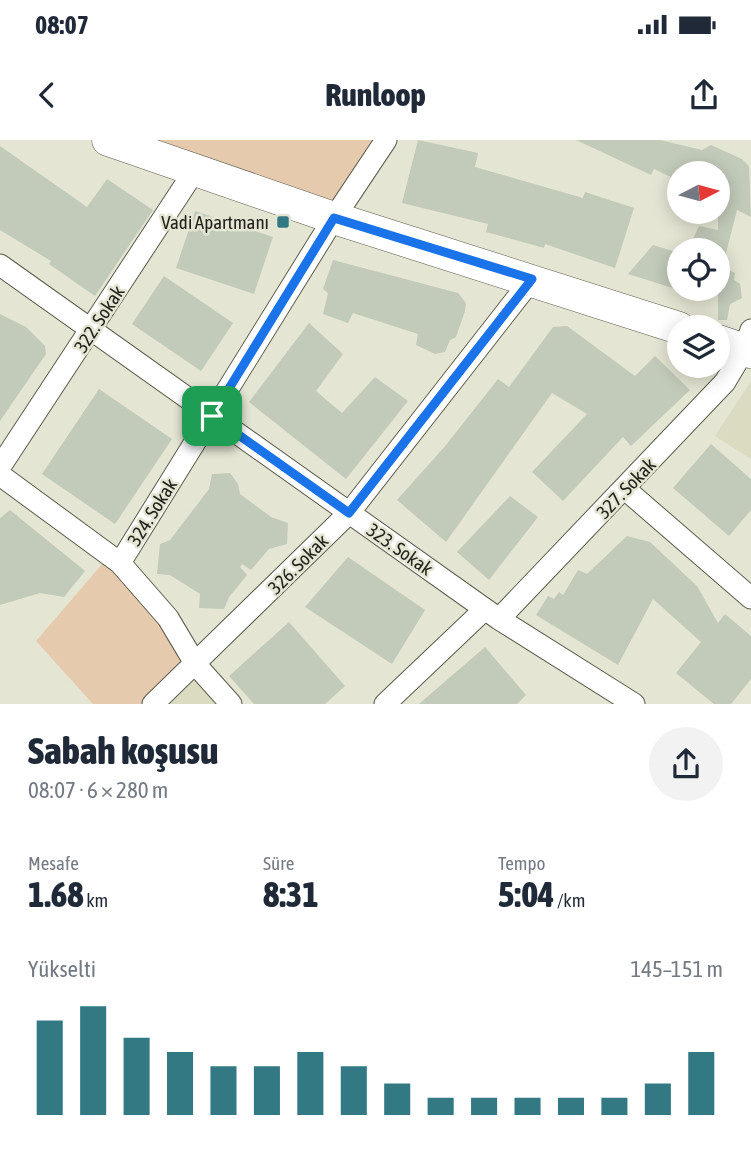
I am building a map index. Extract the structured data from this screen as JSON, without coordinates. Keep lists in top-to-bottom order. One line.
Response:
{"streets":{"street":["322. Sokak","327. Sokak","324. Sokak","323. Sokak","326. Sokak"]},"crossings":[["322. Sokak","323. Sokak"],["327. Sokak","323. Sokak"],["324. Sokak","323. Sokak"],["323. Sokak","326. Sokak"]],"places":{"transit":["Vadi Apartmanı"]},"north":"right","page":{"status":"08:07","header":"Runloop","heading":["Sabah koşusu","08:07 · 6 × 280 m"],"stats":[["Mesafe","1.68 km"],["Süre","8:31"],["Tempo","5:04 /km"]],"chart":["Yükselti","145–151 m"]}}
